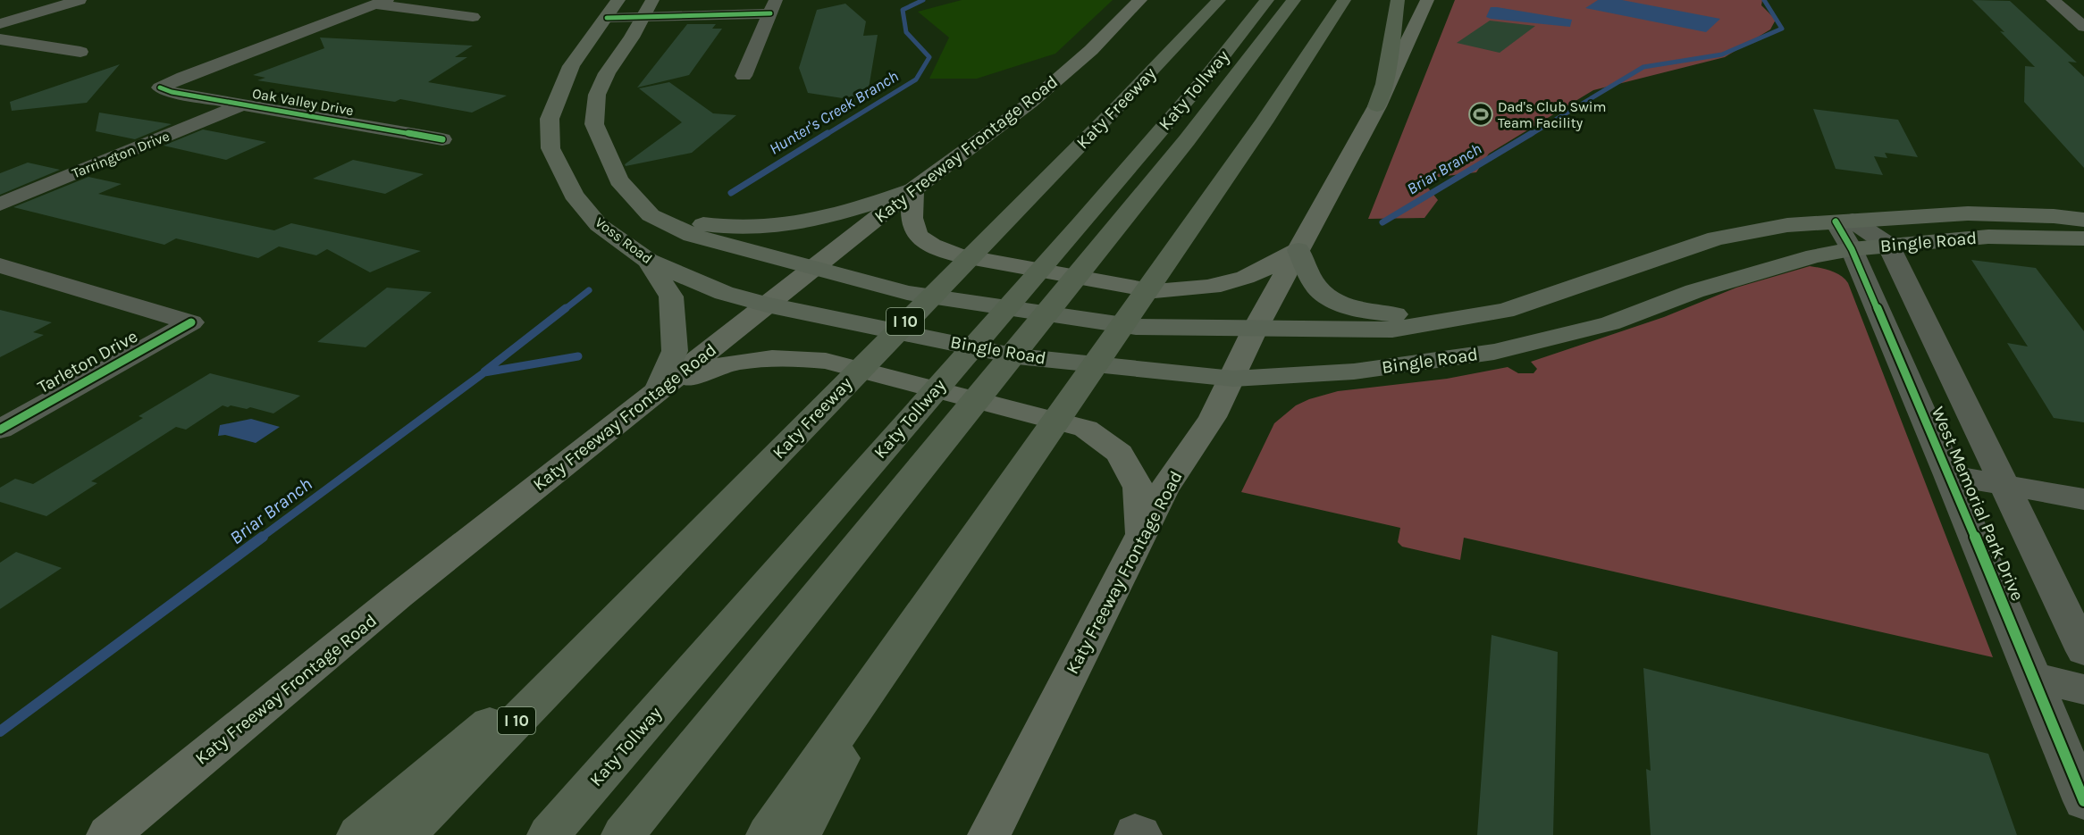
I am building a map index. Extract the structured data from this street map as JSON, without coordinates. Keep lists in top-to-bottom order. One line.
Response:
{"streets":{"highway":["Katy Tollway","Katy Freeway","I 10"],"main road":["Katy Freeway Frontage Road","Voss Road","Bingle Road"],"street":["Oak Valley Drive","Tarrington Drive","Tarleton Drive","West Memorial Park Drive"]},"crossings":[["Oak Valley Drive","Tarrington Drive"],["Katy Freeway Frontage Road","Voss Road"],["Katy Freeway Frontage Road","Bingle Road"],["Voss Road","Bingle Road"],["Bingle Road","West Memorial Park Drive"]],"water":["Hunter's Creek Branch","Briar Branch"],"places":{"sports":["Dad's Club Swim Team Facility"]}}
